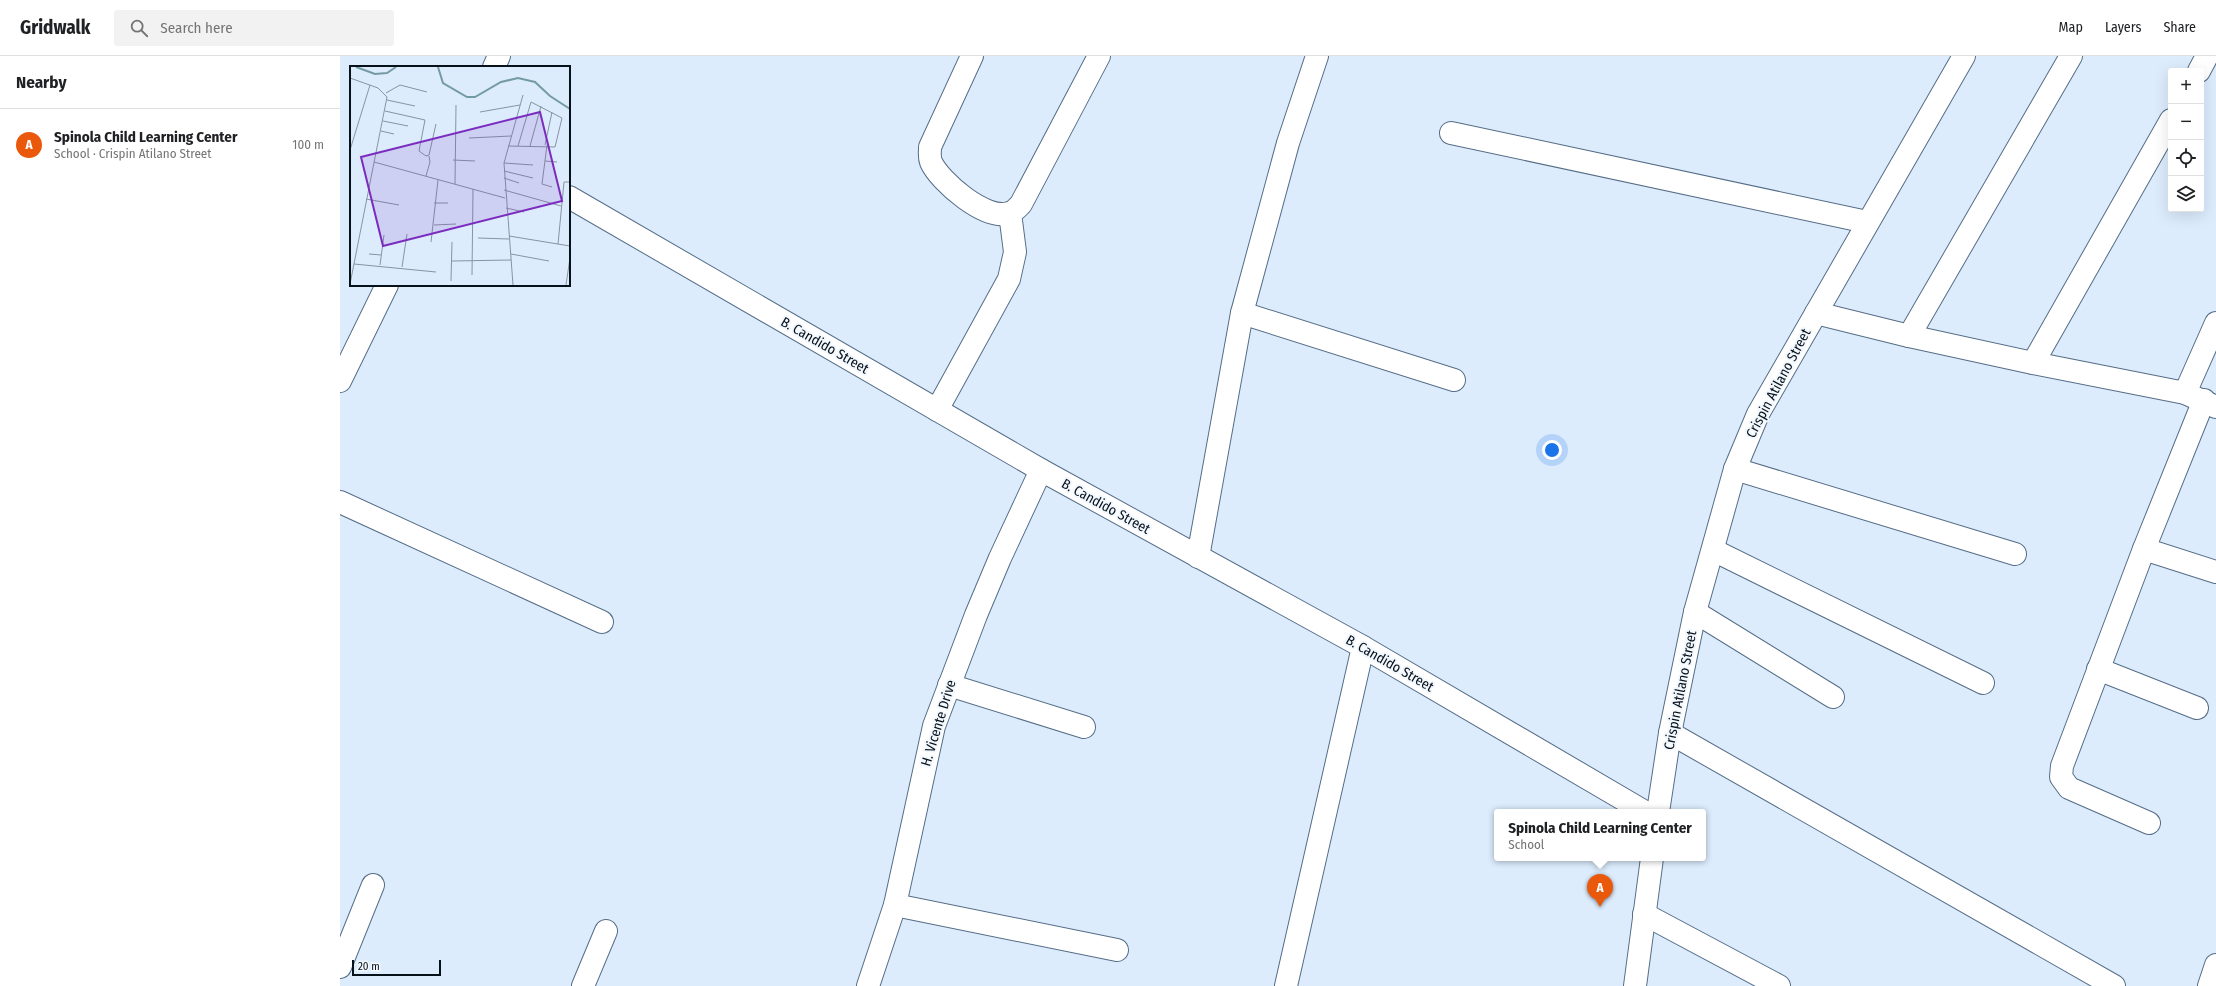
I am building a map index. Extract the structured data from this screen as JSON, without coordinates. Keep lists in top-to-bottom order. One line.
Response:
{"streets":{"street":["B. Candido Street","Crispin Atilano Street","H. Vicente Drive"]},"crossings":[["B. Candido Street","H. Vicente Drive"]],"scale_bar":"20 m","page":{"header":"Gridwalk","search":"Search here","nav":["Map","Layers","Share"],"heading":"Nearby","map_buttons":["+","−"],"list":[{"mark":"A","name":"Spinola Child Learning Center","note":"School · Crispin Atilano Street","value":"100 m"}],"popup":["Spinola Child Learning Center","School"],"pins":"A","scale":"20 m"}}
